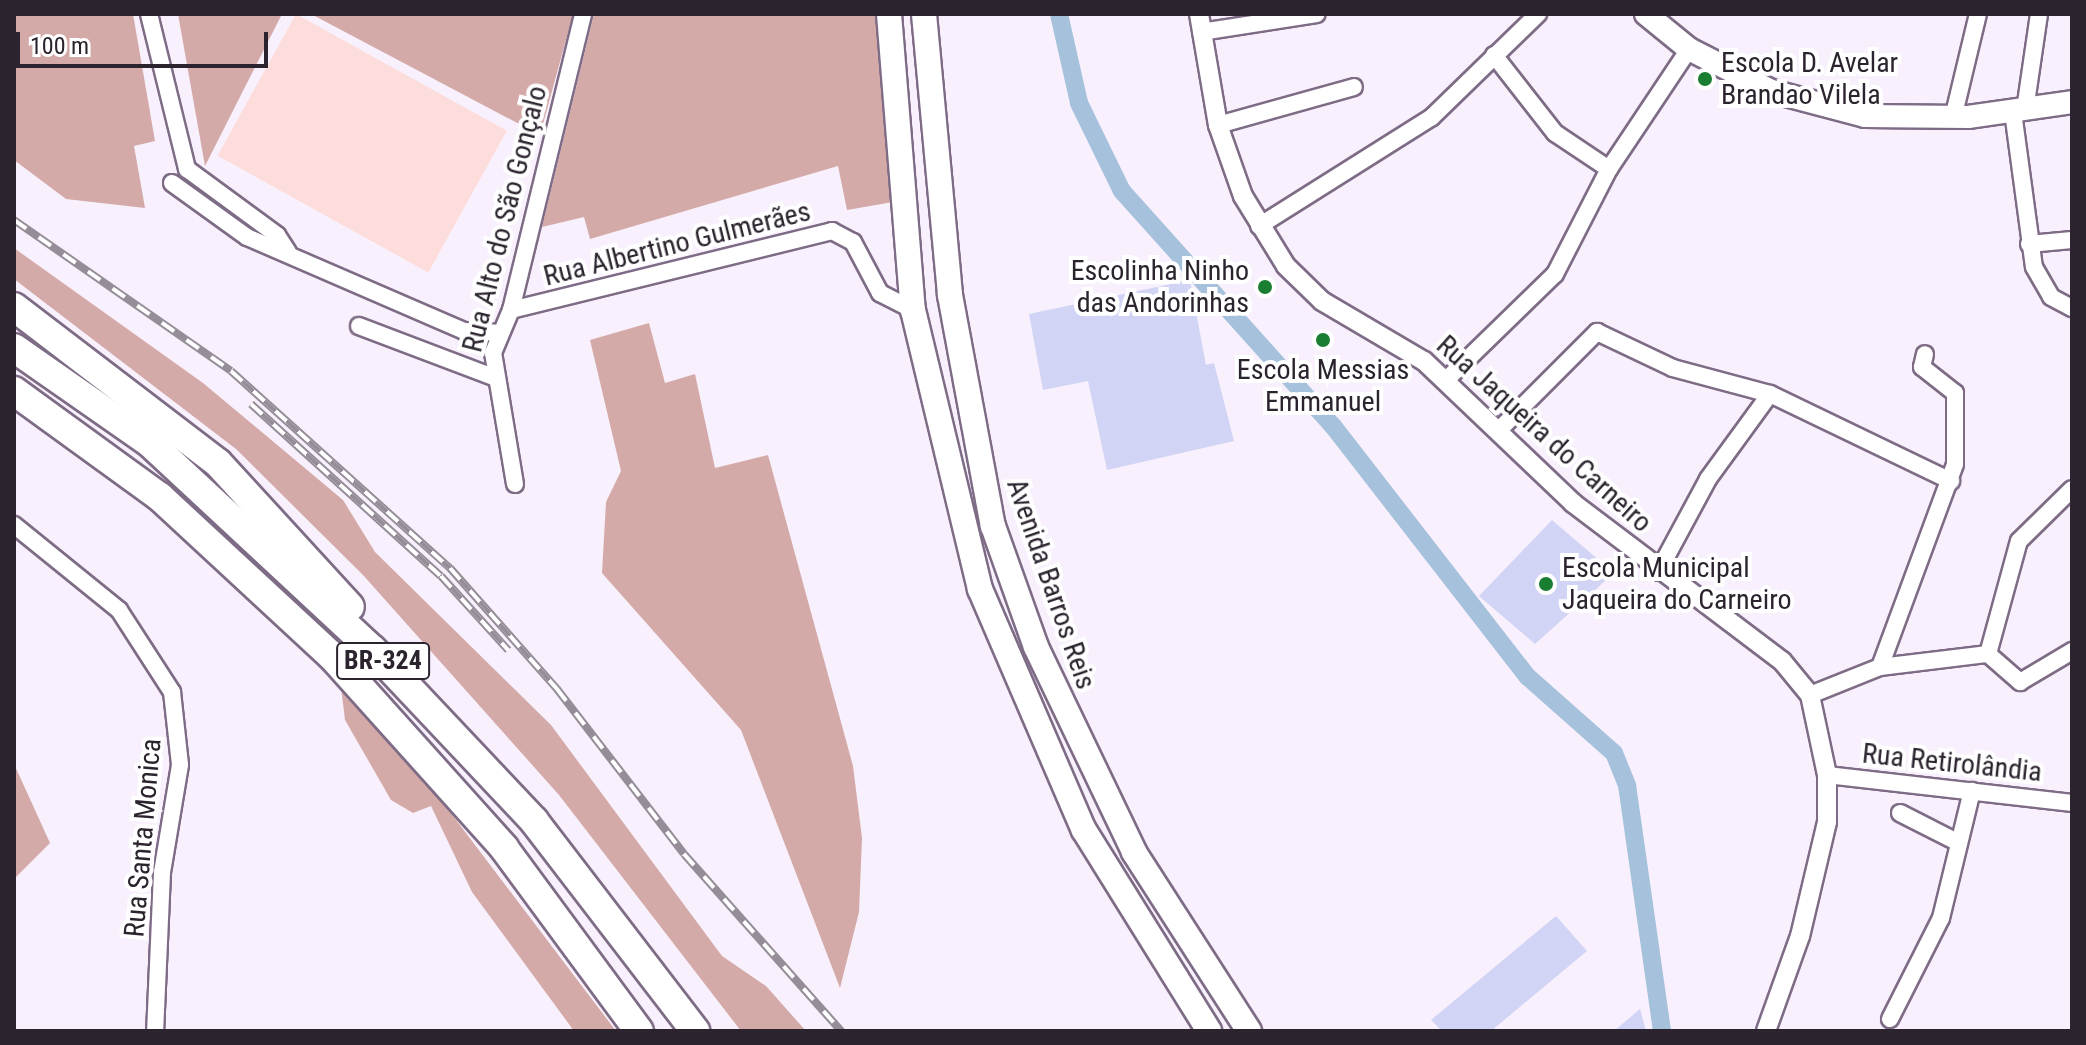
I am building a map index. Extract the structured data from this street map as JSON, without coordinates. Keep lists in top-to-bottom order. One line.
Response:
{"streets":{"highway":["BR-324"],"main road":["Avenida Barros Reis"],"street":["Rua Alto do São Gonçalo","Rua Albertino Gulmerães","Rua Jaqueira do Carneiro","Rua Retirolândia","Rua Santa Monica"]},"crossings":[["Rua Alto do São Gonçalo","Rua Albertino Gulmerães"],["Rua Jaqueira do Carneiro","Rua Retirolândia"]],"places":["Escola D. Avelar Brandao Vilela","Escolinha Ninho das Andorinhas","Escola Messias Emmanuel","Escola Municipal Jaqueira do Carneiro"],"scale_bar":"100 m"}
